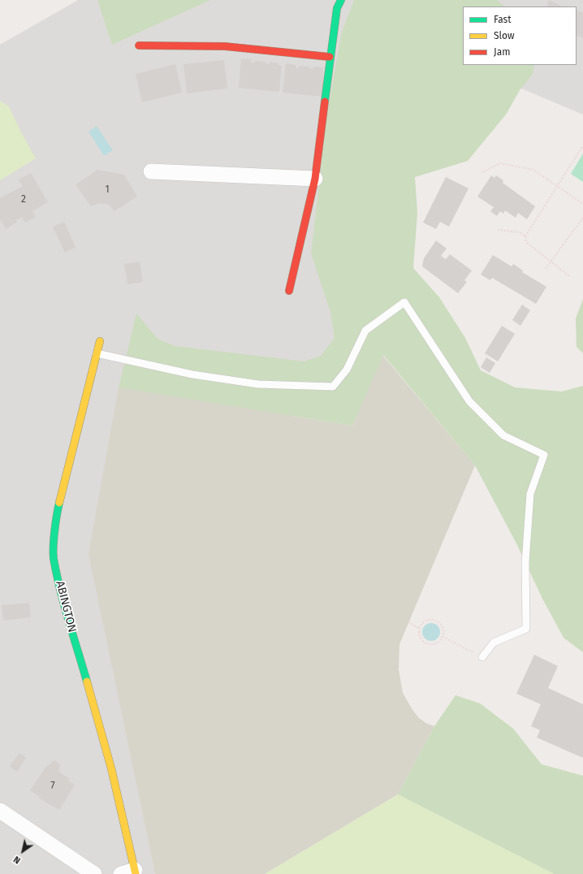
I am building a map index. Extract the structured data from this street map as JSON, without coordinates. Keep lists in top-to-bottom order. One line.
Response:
{"streets":{"street":["ABINGTON"]},"house_numbers":["1","2","7"],"legend":["Fast","Slow","Jam"],"north":"bottom left"}
